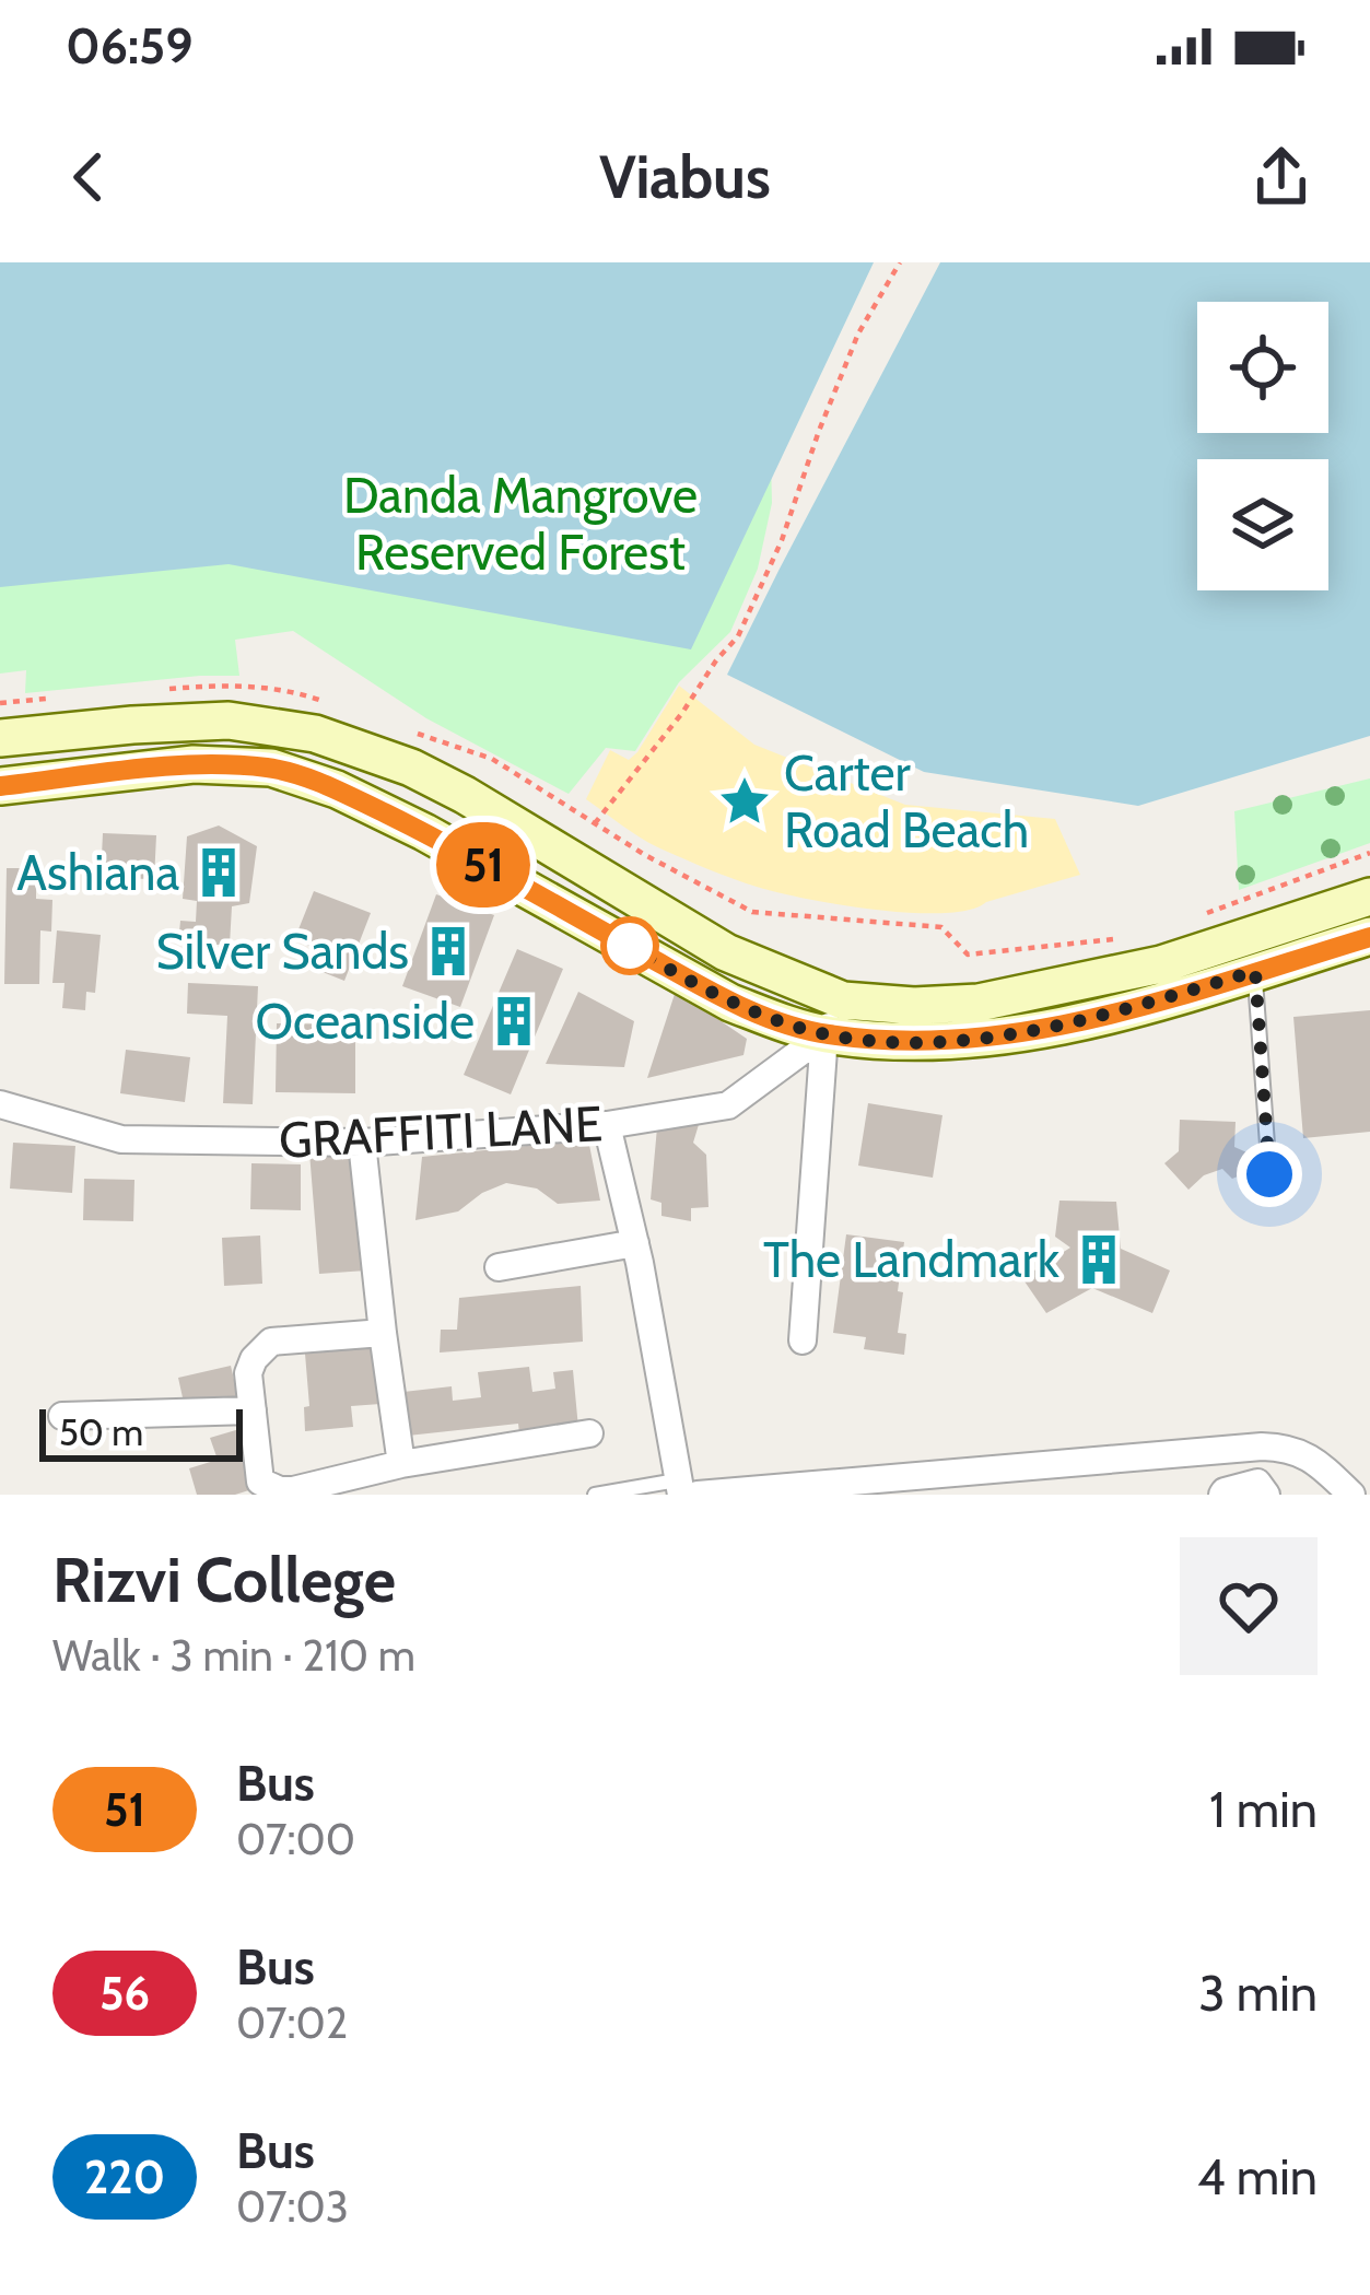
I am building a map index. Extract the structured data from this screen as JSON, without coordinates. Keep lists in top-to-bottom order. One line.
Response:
{"streets":{"street":["GRAFFITI LANE"]},"parks":["Danda Mangrove Reserved Forest"],"places":{"place":["Carter Road Beach"],"building":["Ashiana","Silver Sands","Oceanside","The Landmark"]},"lines":["bus line 51"],"scale_bar":"50 m","page":{"status":"06:59","header":"Viabus","on_map":"51","scale":"50 m","heading":["Rizvi College","Walk · 3 min · 210 m"],"list":[{"mark":"51","name":"Bus","note":"07:00","value":"1 min"},{"mark":"56","name":"Bus","note":"07:02","value":"3 min"},{"mark":"220","name":"Bus","note":"07:03","value":"4 min"}]}}
